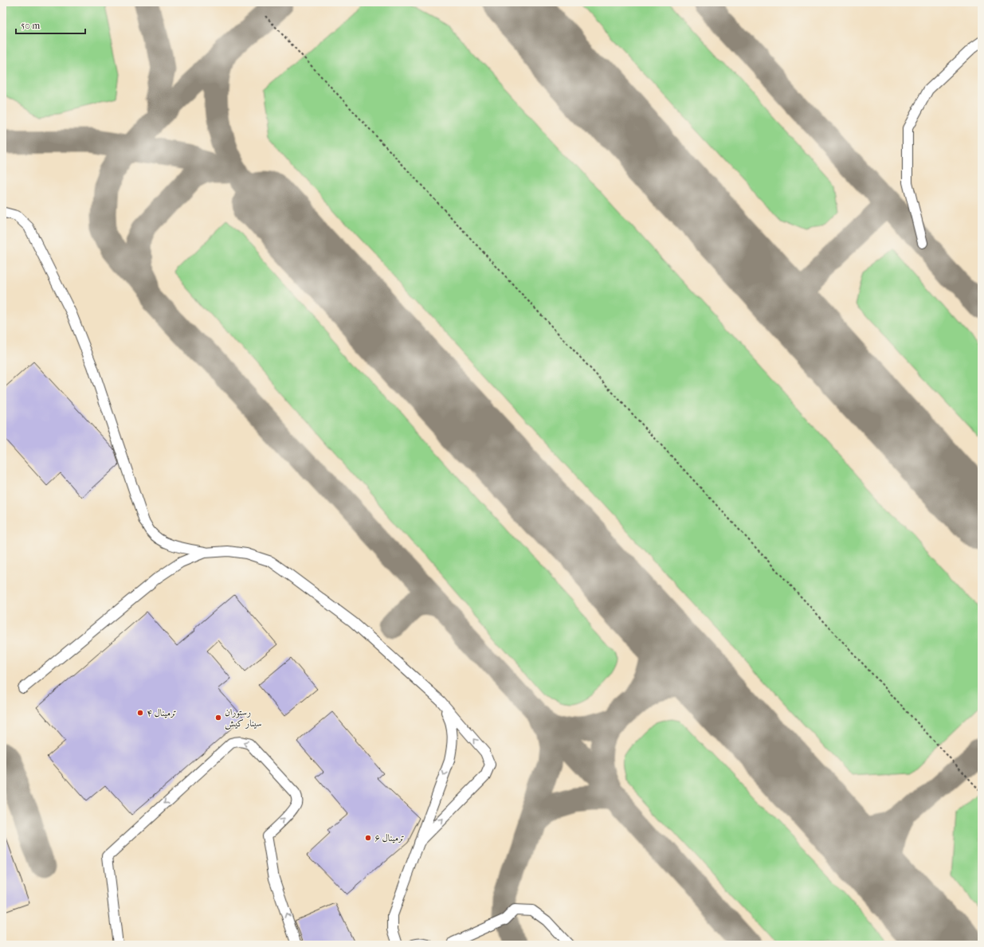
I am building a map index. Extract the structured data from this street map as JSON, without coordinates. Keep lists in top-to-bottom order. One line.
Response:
{"places":["ترمینال ۴","رستوران سینار کیش","ترمینال ۶"],"scale_bar":"50 m"}
